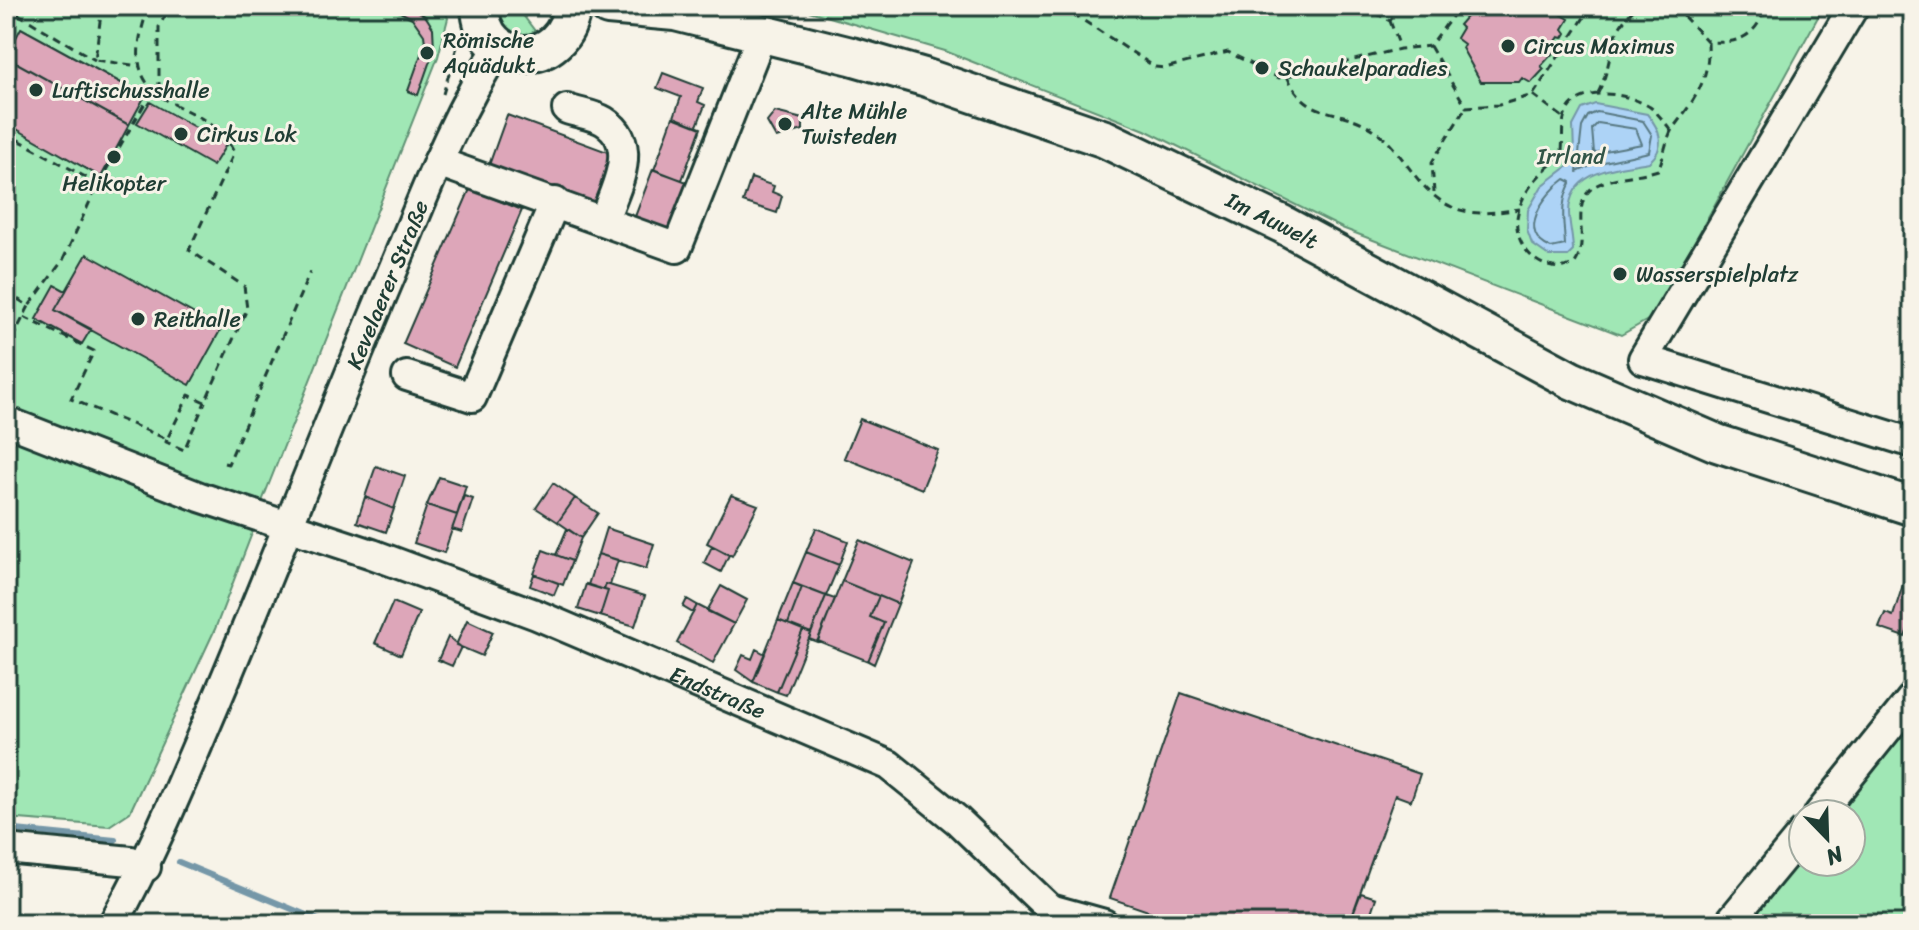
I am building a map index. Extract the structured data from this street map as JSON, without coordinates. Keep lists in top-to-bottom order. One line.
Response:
{"streets":{"main road":["Im Auwelt"],"street":["Kevelaerer Straße","Endstraße"]},"crossings":[["Kevelaerer Straße","Endstraße"]],"parks":["Irrland"],"places":["Circus Maximus","Römische Aquädukt","Schaukelparadies","Luftischusshalle","Alte Mühle Twisteden","Cirkus Lok","Helikopter","Wasserspielplatz","Reithalle"],"north":"bottom right"}
